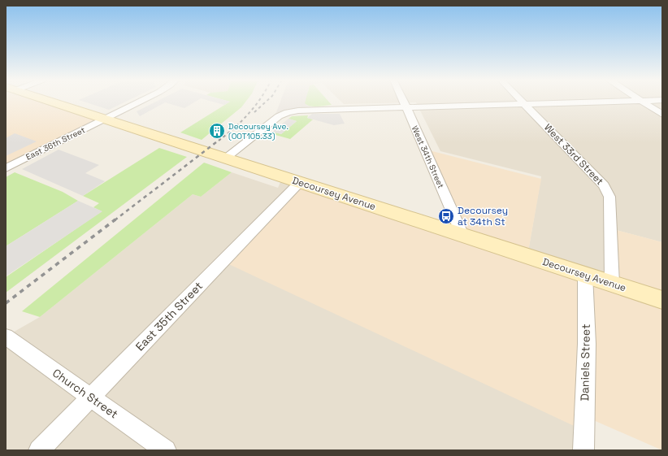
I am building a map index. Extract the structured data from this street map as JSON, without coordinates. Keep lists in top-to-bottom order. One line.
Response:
{"streets":{"main road":["Decoursey Avenue"],"street":["East 36th Street","West 33rd Street","West 34th Street","East 35th Street","Daniels Street","Church Street"]},"crossings":[["East 36th Street","Decoursey Avenue"],["West 33rd Street","Decoursey Avenue"],["West 34th Street","Decoursey Avenue"],["Decoursey Avenue","East 35th Street"],["Decoursey Avenue","Daniels Street"],["East 35th Street","Church Street"]],"places":{"building":["Decoursey Ave. (OOT105.33)"],"bus stop":["Decoursey at 34th St"]}}
